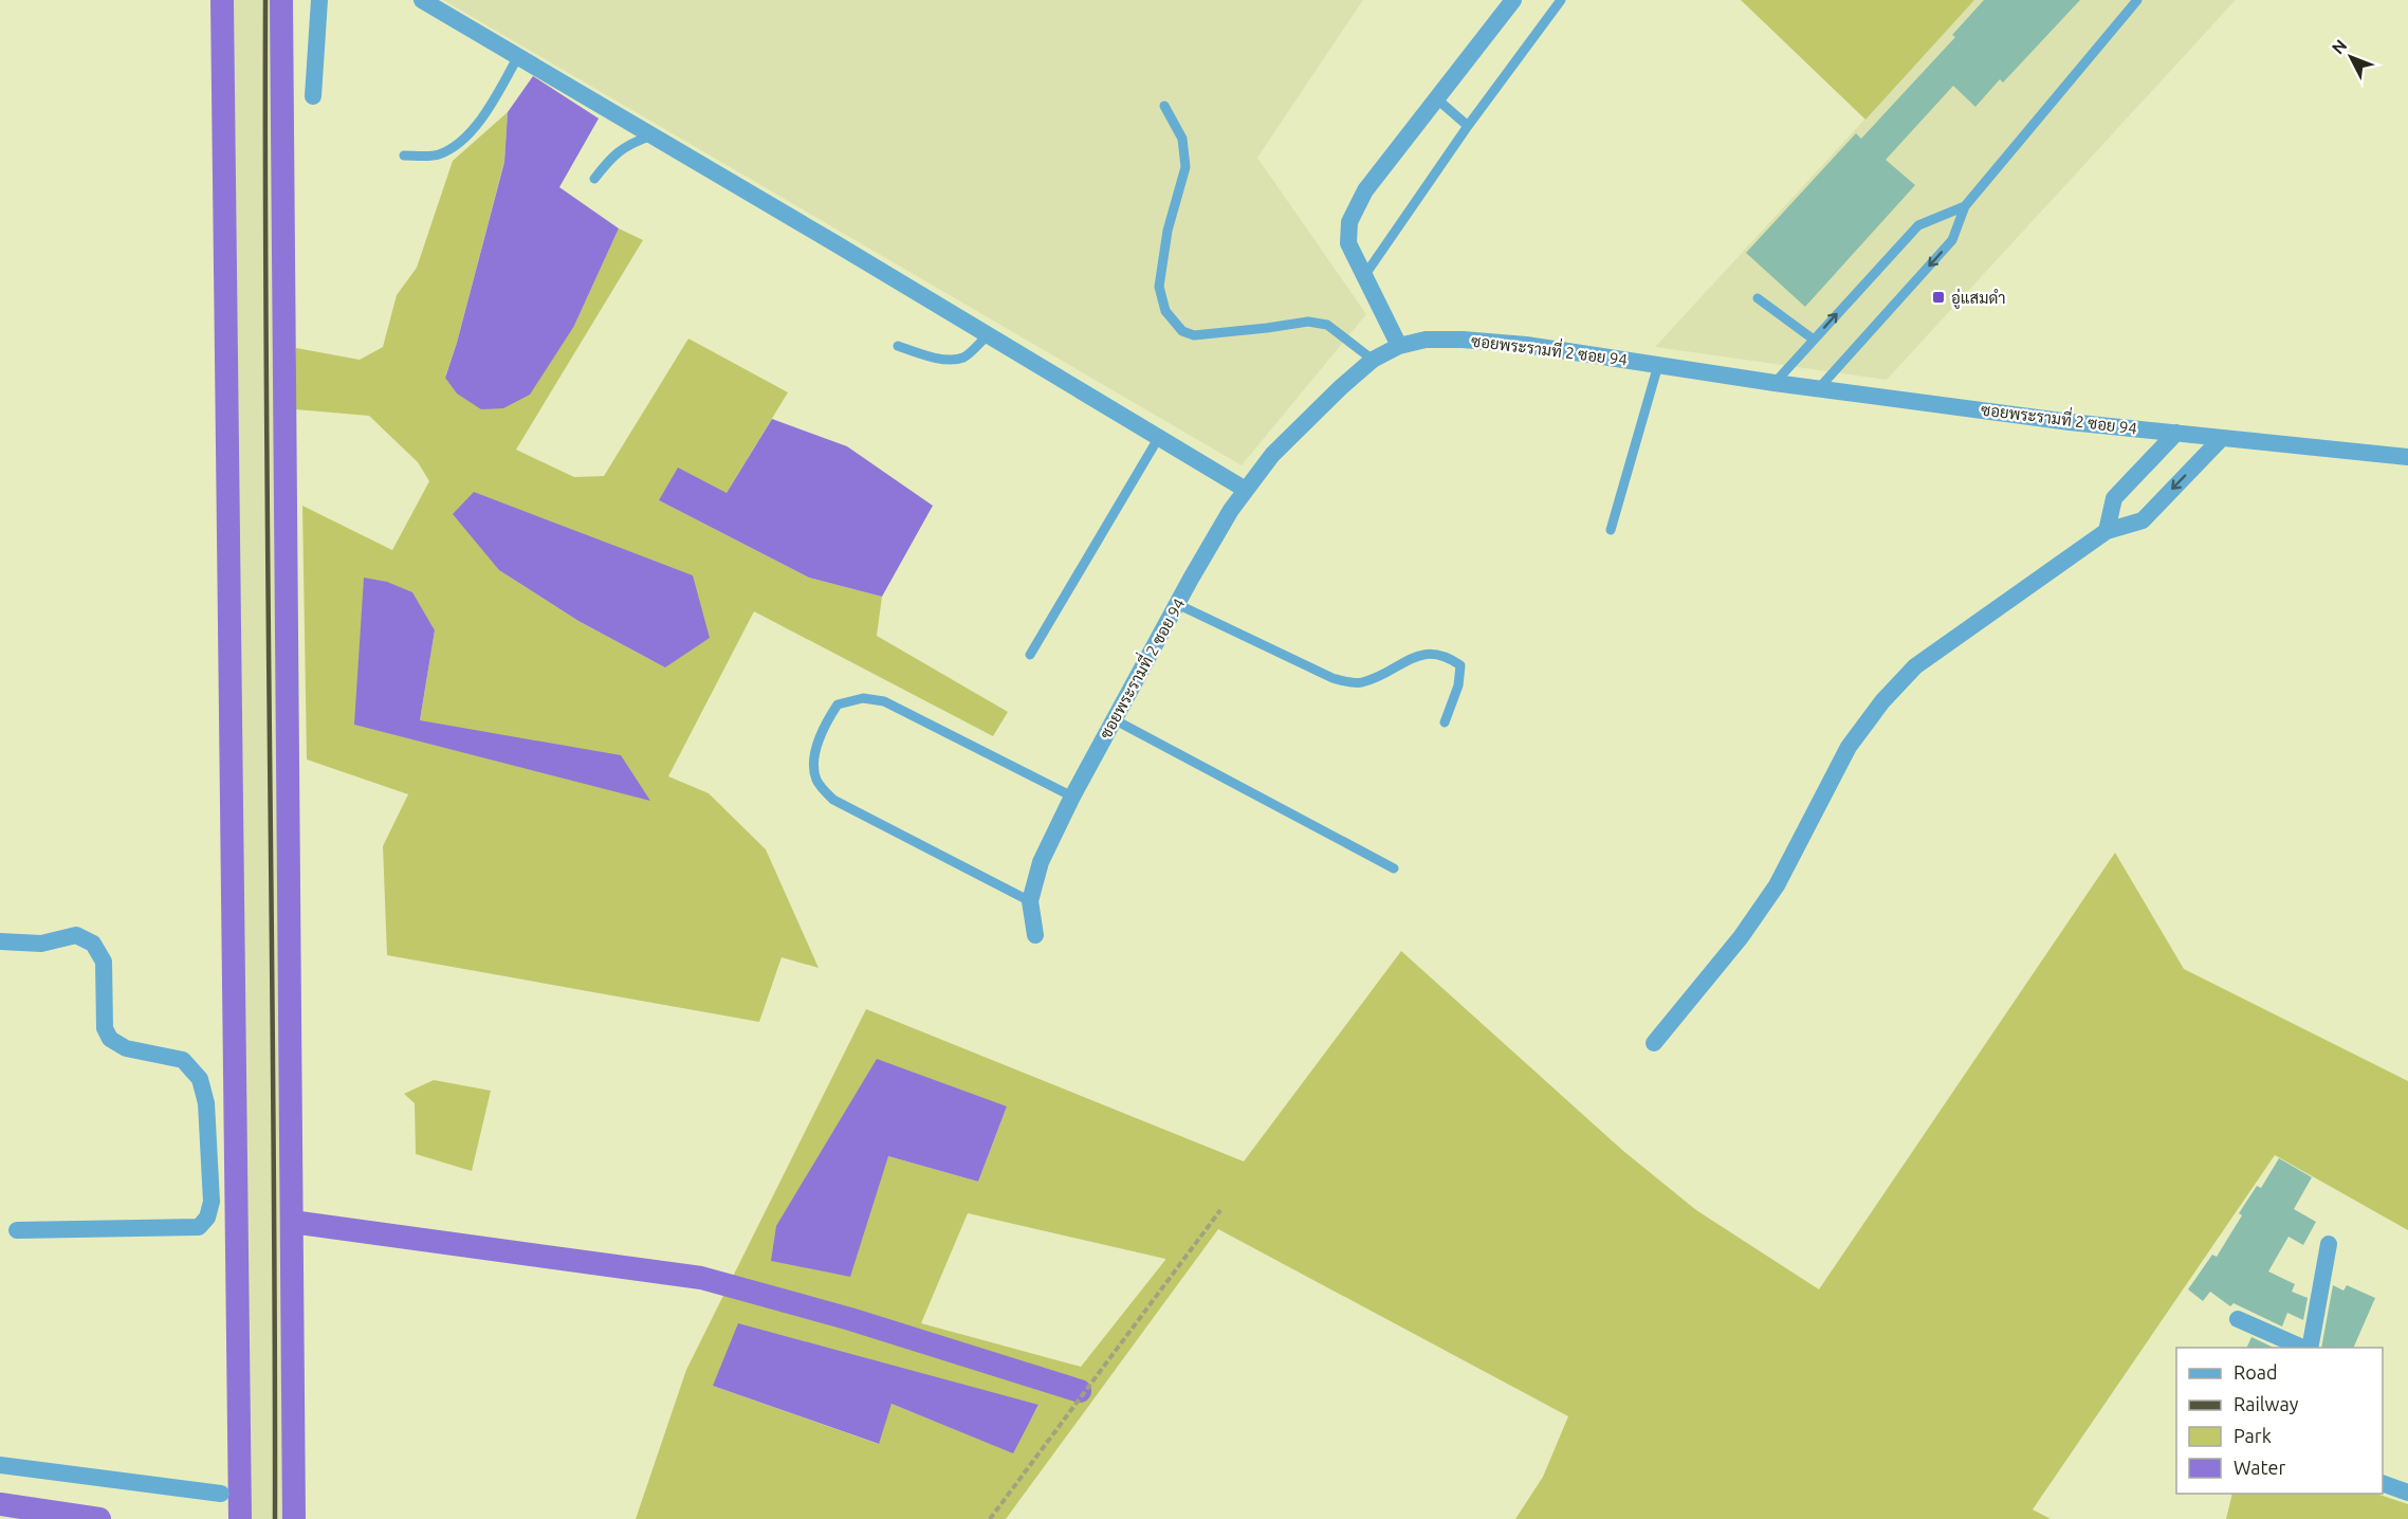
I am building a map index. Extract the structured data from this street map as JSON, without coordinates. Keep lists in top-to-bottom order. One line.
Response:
{"streets":{"street":["ซอยพระรามที่ 2 ซอย 94"]},"places":{"transit":["อู่แสมดำ"]},"legend":["Road","Railway","Park","Water"],"north":"top left"}
